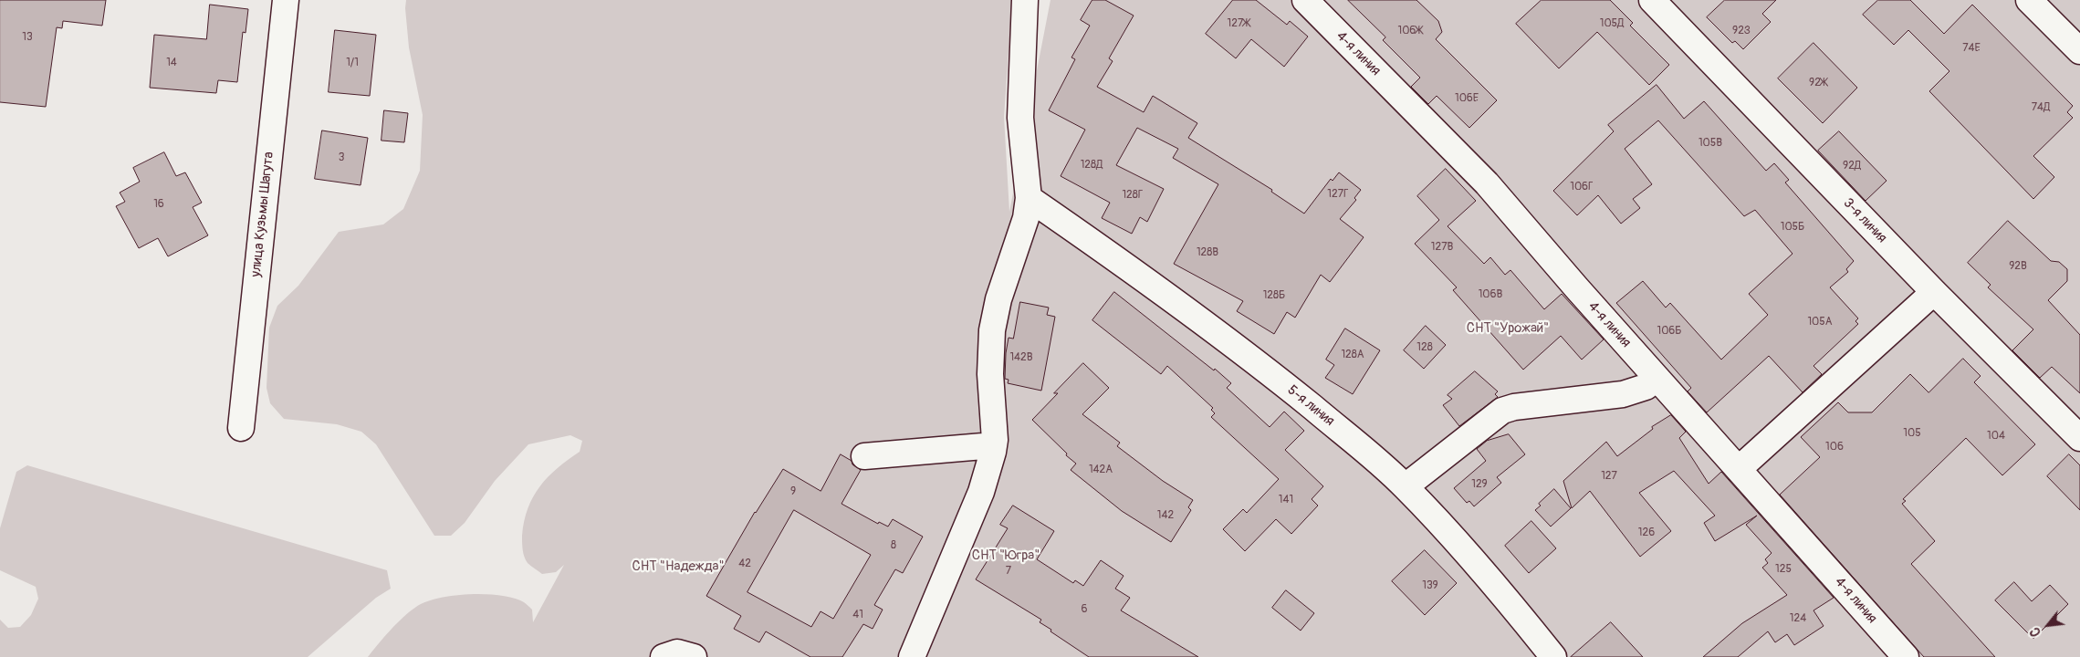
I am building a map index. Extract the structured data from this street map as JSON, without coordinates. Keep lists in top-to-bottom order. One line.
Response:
{"streets":{"street":["4-я линия","улица Кузьмы Шагута","3-я линия","5-я линия"]},"parks":["СНТ \"Урожай\"","СНТ \"Югра\"","СНТ \"Надежда\""],"house_numbers":["127Ж","105Д","106Ж","92З","13","74Е","14","1/1","92Ж","106Е","74Д","105В","3","128Д","92Д","106Г","127Г","128Г","16","105Б","127В","128В","92В","106В","128Б","105А","106Б","128","128А","142В","105","104","106","142А","127","129","9","141","142","126","8","42","125","7","139","6","41","124"],"north":"bottom left"}
